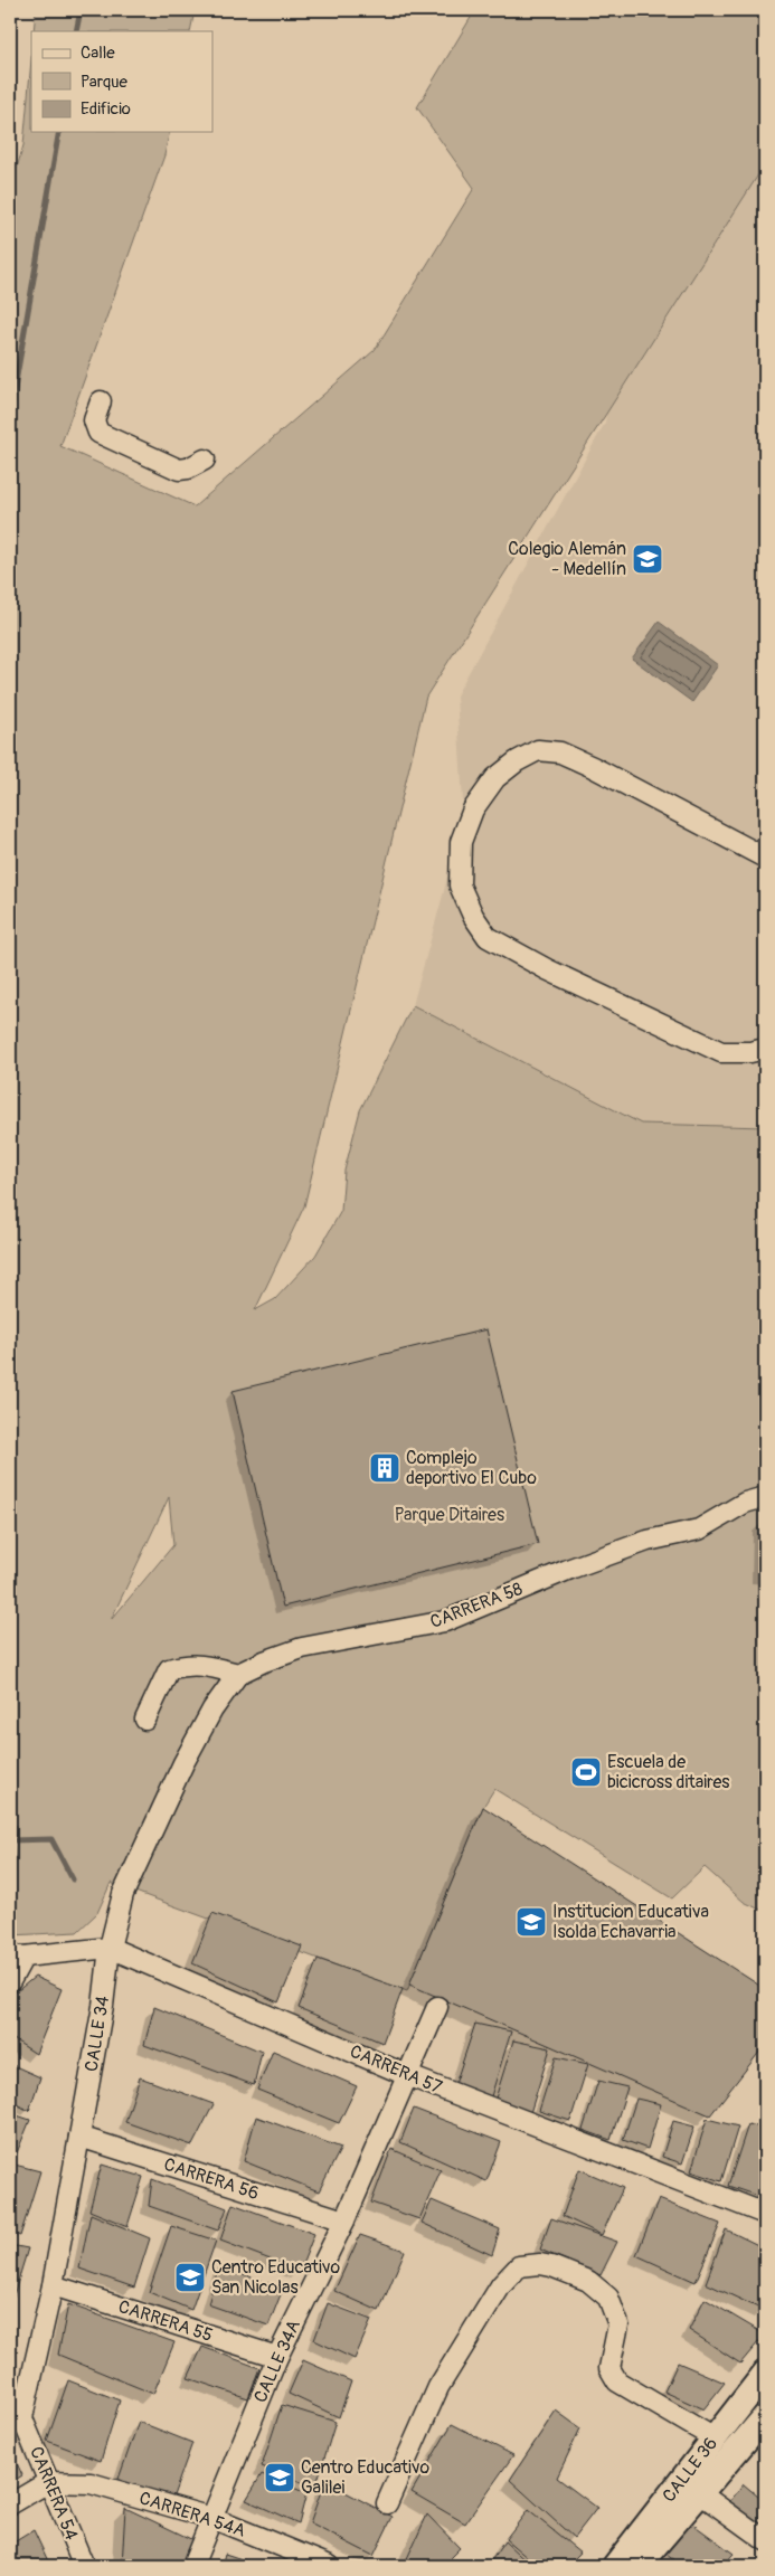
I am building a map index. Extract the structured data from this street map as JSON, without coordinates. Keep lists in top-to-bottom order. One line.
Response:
{"streets":{"main road":["CALLE 36"],"street":["CARRERA 58","CALLE 34","CARRERA 57","CARRERA 56","CARRERA 55","CALLE 34A","CARRERA 54","CARRERA 54A"]},"crossings":[["CARRERA 58","CALLE 34"],["CALLE 34","CARRERA 57"],["CALLE 34","CARRERA 56"],["CALLE 34","CARRERA 55"],["CALLE 34","CARRERA 54"],["CARRERA 57","CALLE 34A"],["CARRERA 56","CALLE 34A"],["CARRERA 55","CALLE 34A"],["CALLE 34A","CARRERA 54A"],["CARRERA 54","CARRERA 54A"]],"parks":["Parque Ditaires"],"places":{"school or university":["Colegio Alemán - Medellín","Institucion Educativa Isolda Echavarria","Centro Educativo San Nicolas","Centro Educativo Galilei"],"building":["Complejo deportivo El Cubo"],"sports":["Escuela de bicicross ditaires"]},"legend":["Calle","Parque","Edificio"]}
